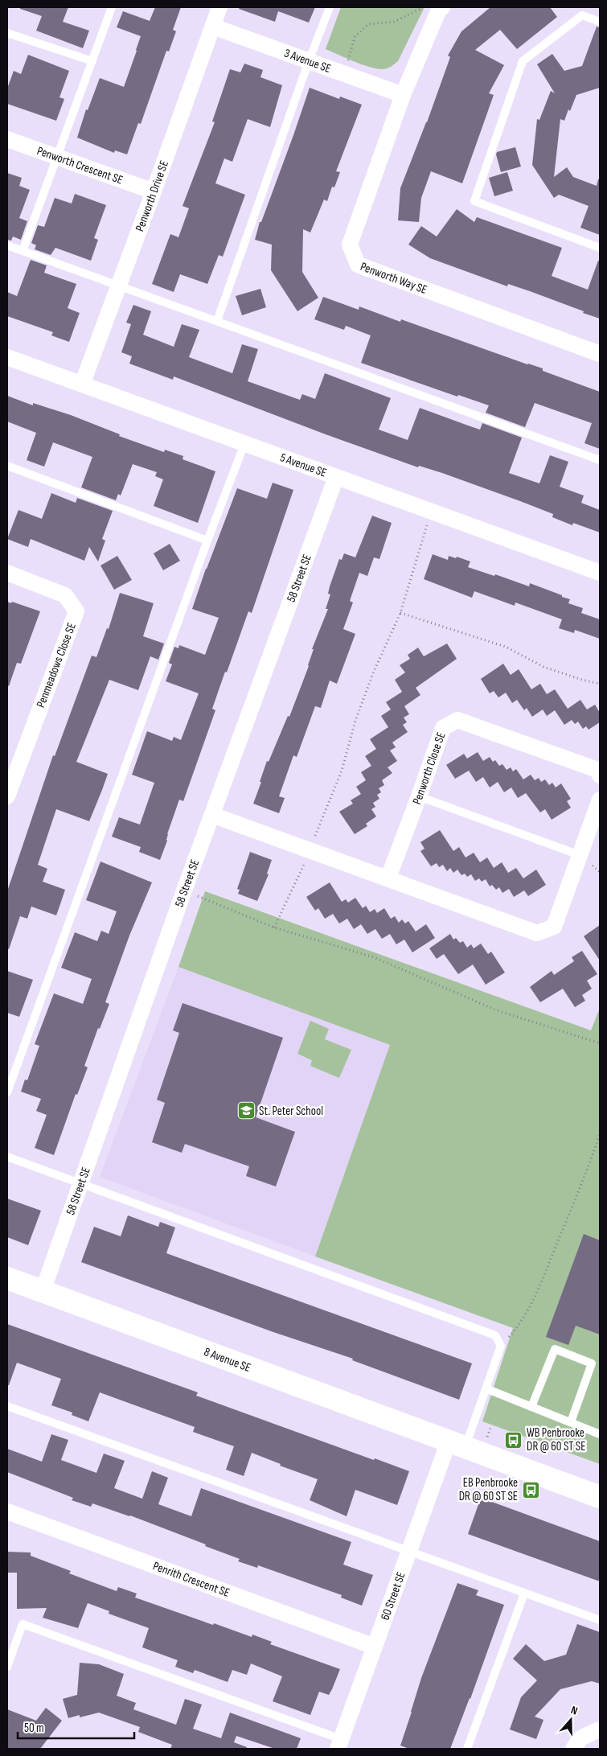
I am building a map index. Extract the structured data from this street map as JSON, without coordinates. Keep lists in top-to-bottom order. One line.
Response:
{"streets":{"street":["3 Avenue SE","Penworth Crescent SE","Penworth Drive SE","Penworth Way SE","5 Avenue SE","58 Street SE","Penmeadows Close SE","Penworth Close SE","8 Avenue SE","Penrith Crescent SE","60 Street SE"]},"crossings":[["3 Avenue SE","Penworth Drive SE"],["3 Avenue SE","Penworth Way SE"],["Penworth Crescent SE","Penworth Drive SE"],["Penworth Drive SE","5 Avenue SE"],["5 Avenue SE","58 Street SE"],["58 Street SE","8 Avenue SE"],["8 Avenue SE","60 Street SE"],["Penrith Crescent SE","60 Street SE"]],"places":{"school or university":["St. Peter School"],"bus stop":["WB Penbrooke DR @ 60 ST SE","EB Penbrooke DR @ 60 ST SE"]},"scale_bar":"50 m","north":"top"}
